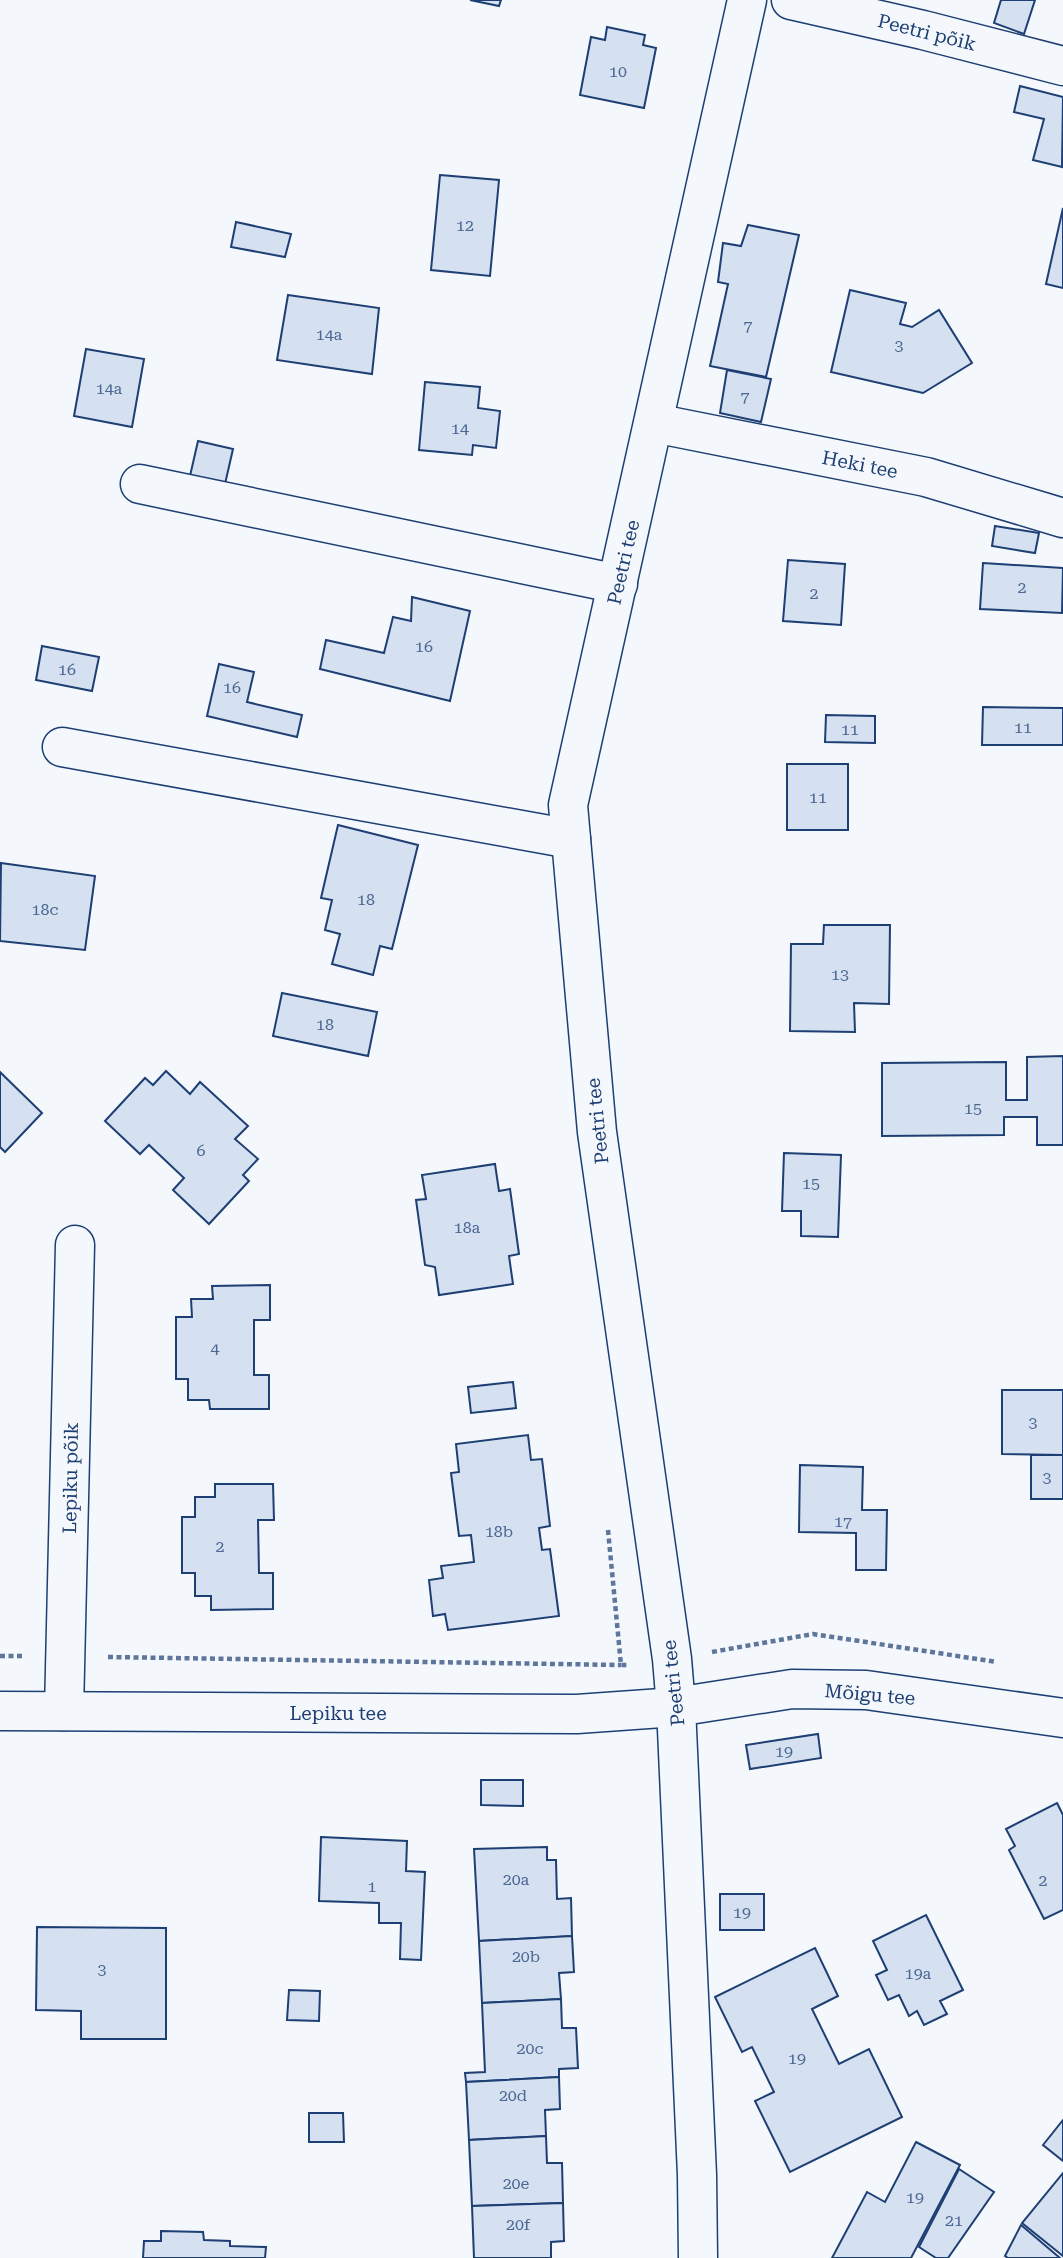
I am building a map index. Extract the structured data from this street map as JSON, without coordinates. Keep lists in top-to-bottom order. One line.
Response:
{"streets":{"street":["Peetri põik","Heki tee","Peetri tee","Lepiku põik","Mõigu tee","Lepiku tee"]},"crossings":[["Heki tee","Peetri tee"],["Peetri tee","Mõigu tee"],["Peetri tee","Lepiku tee"],["Lepiku põik","Lepiku tee"],["Mõigu tee","Lepiku tee"]],"house_numbers":["10","12","7","14a","3","14a","7","14","2","2","16","16","16","11","11","11","18","18c","13","18","15","6","15","18a","4","3","3","17","18b","2","19","20a","2","1","19","20b","3","19a","20c","19","20d","20e","19","21","20f"]}
